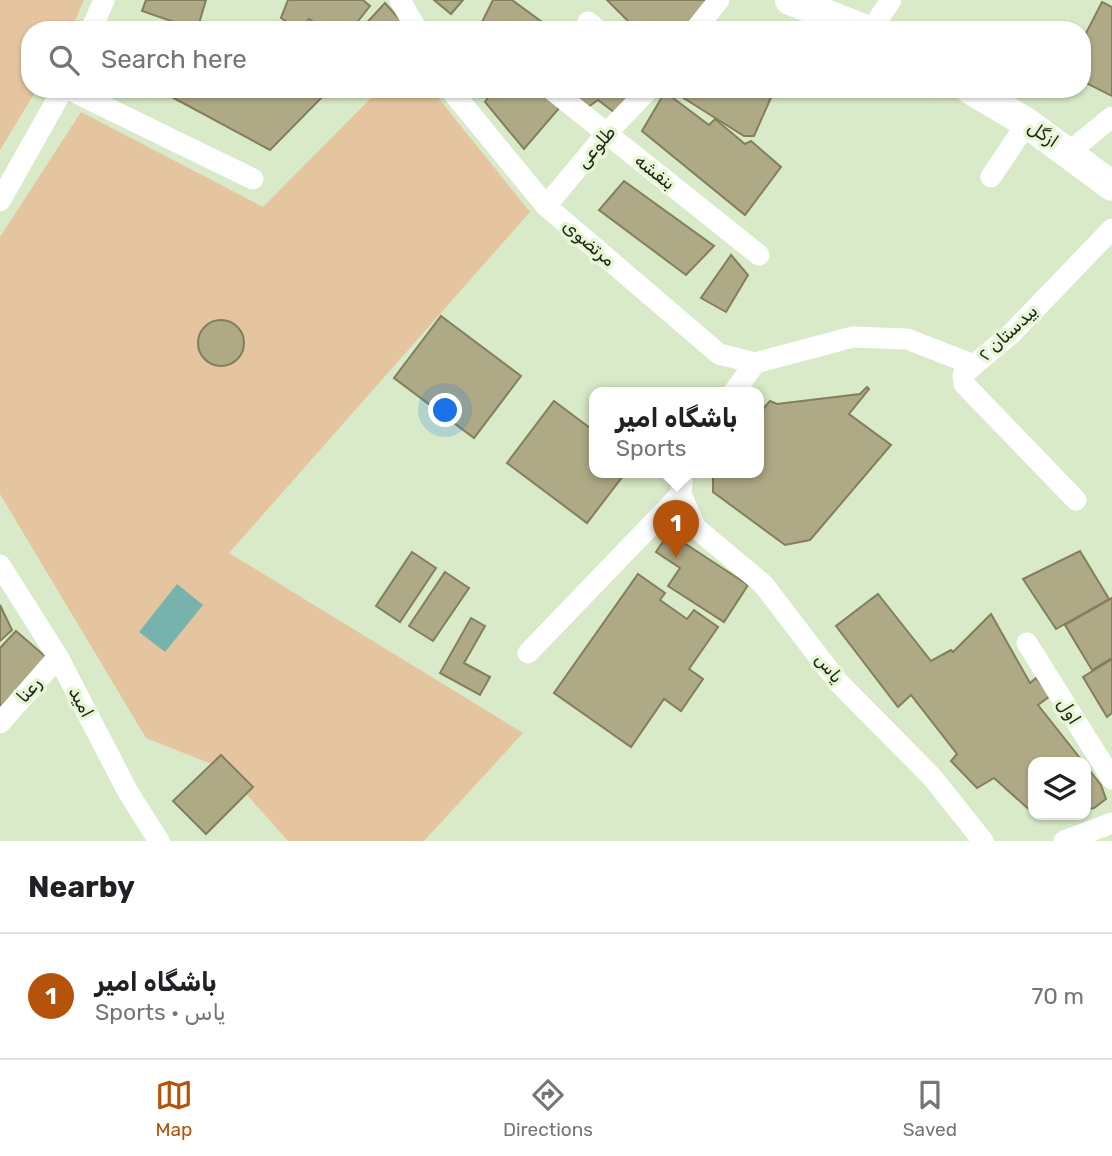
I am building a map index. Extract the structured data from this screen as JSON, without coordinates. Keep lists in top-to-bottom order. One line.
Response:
{"streets":{"main road":["ازگل"],"street":["طلوعی","بنفشه","مرتضوی","بیدستان ۲","یاس","رعنا","امید","اول"]},"crossings":[["طلوعی","بنفشه"],["طلوعی","مرتضوی"],["مرتضوی","بیدستان ۲"],["رعنا","امید"]],"page":{"search":"Search here","popup":["باشگاه امیر","Sports"],"pins":"1","heading":"Nearby","list":[{"mark":"1","name":"باشگاه امیر","note":"Sports · یاس","value":"70 m"}],"nav":["Map","Directions","Saved"]}}
